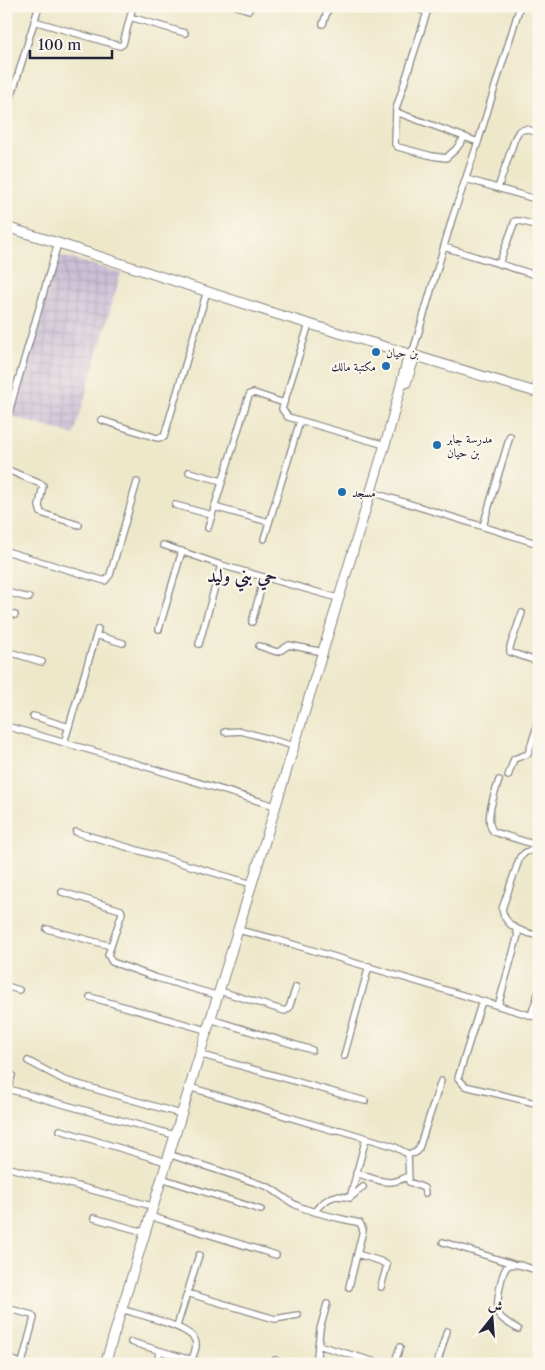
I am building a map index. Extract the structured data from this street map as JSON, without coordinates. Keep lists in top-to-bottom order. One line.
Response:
{"districts":["حي بني وليد"],"places":["بن حيان","مكتبة مالك","مدرسة جابر بن حيان","مسجد"],"scale_bar":"100 m","north":"top"}
